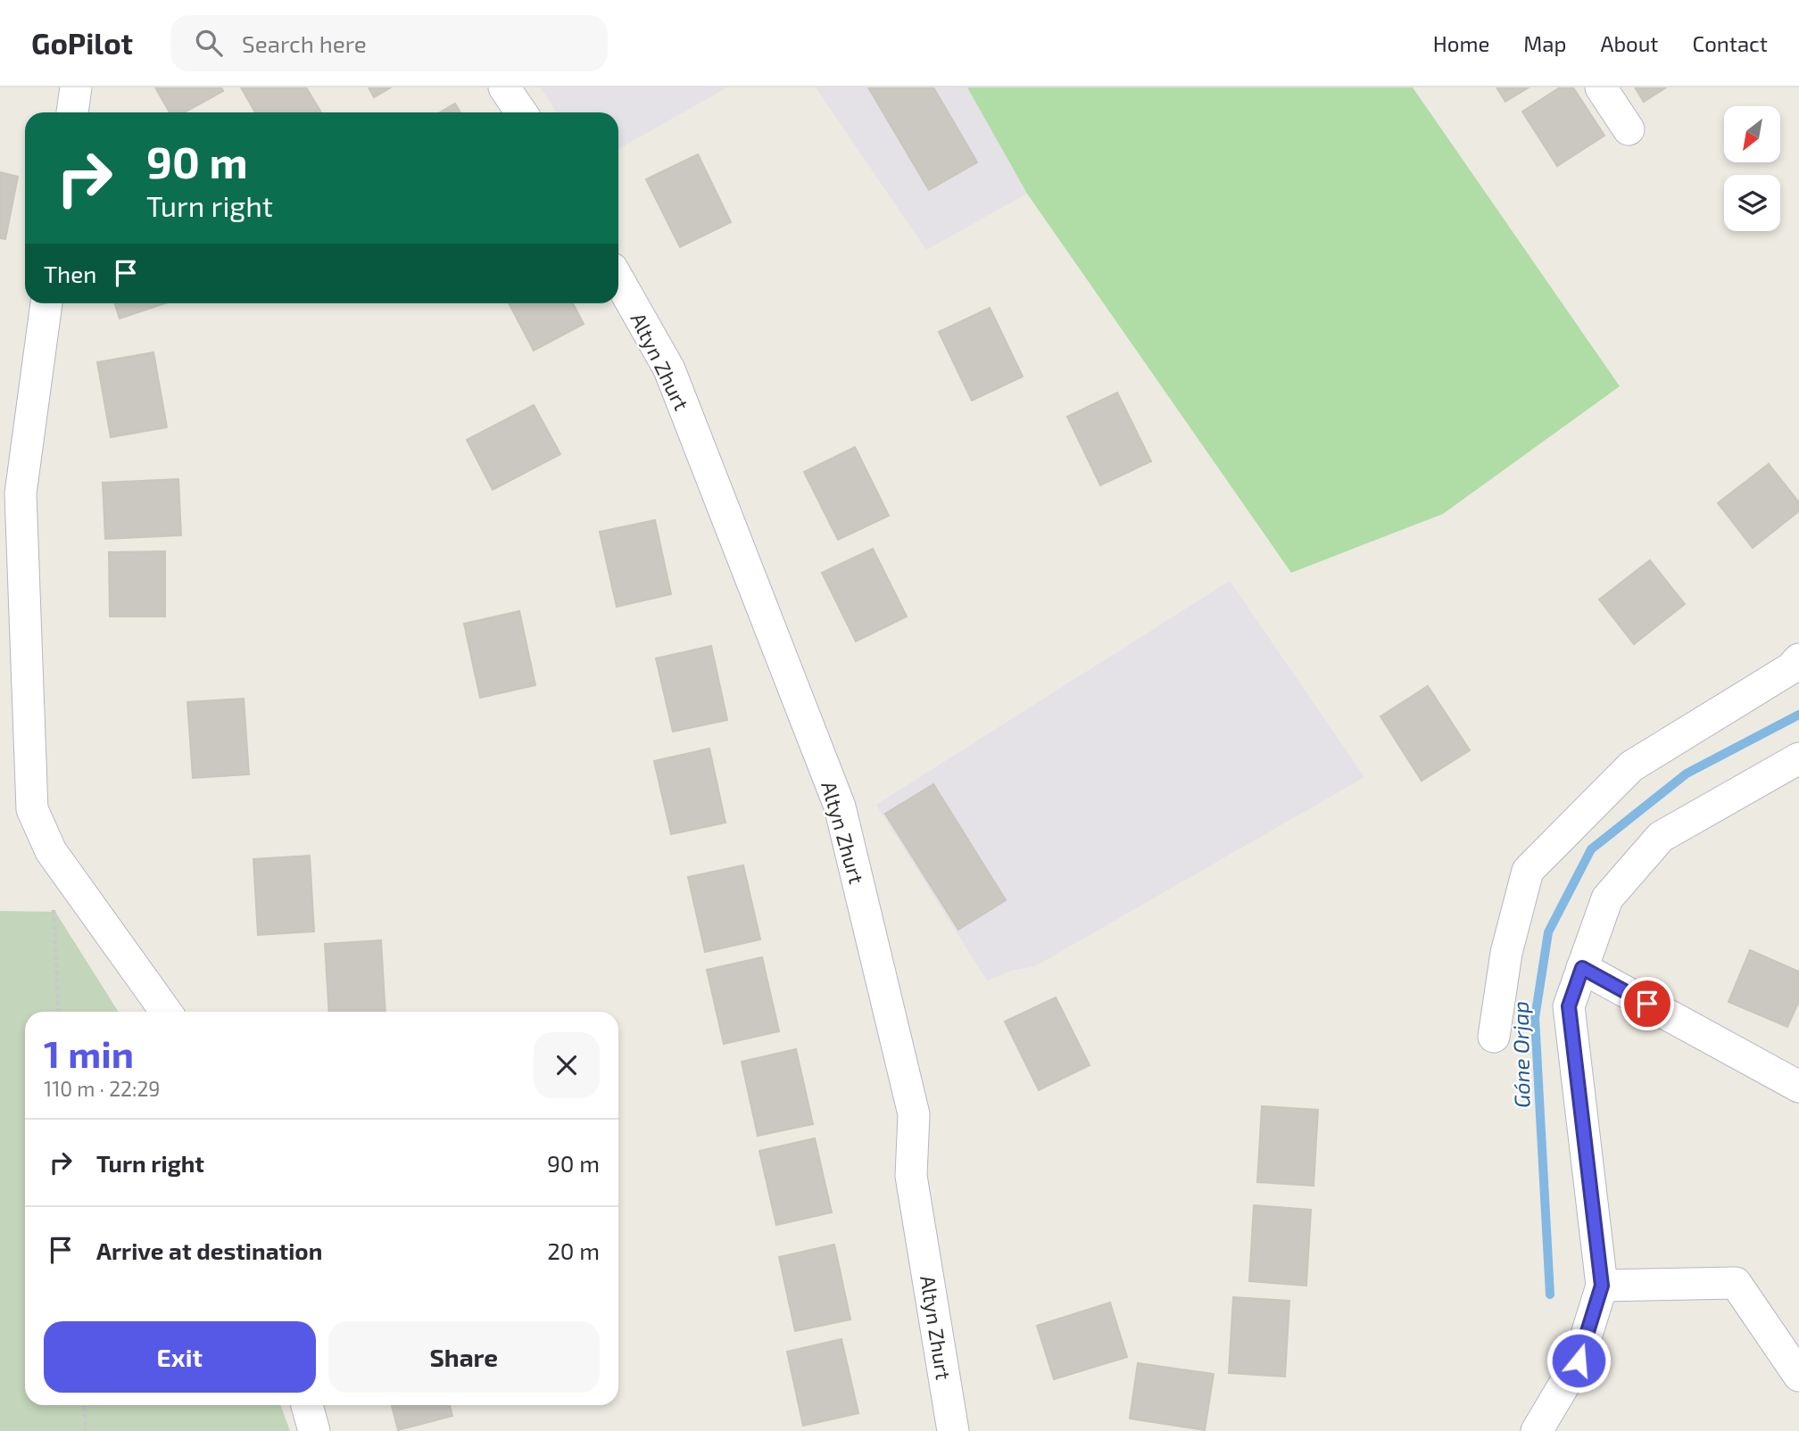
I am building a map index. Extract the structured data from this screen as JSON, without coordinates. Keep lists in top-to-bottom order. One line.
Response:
{"streets":{"street":["Altyn Zhurt"]},"water":["Góne Orjap"],"north":"bottom left","page":{"header":"GoPilot","search":"Search here","nav":["Home","Map","About","Contact"],"turn":["90 m","Turn right"],"then":"Then","heading":["1 min","110 m · 22:29"],"list":[{"name":"Turn right","value":"90 m"},{"name":"Arrive at destination","value":"20 m"}],"buttons":["Exit","Share"]}}
